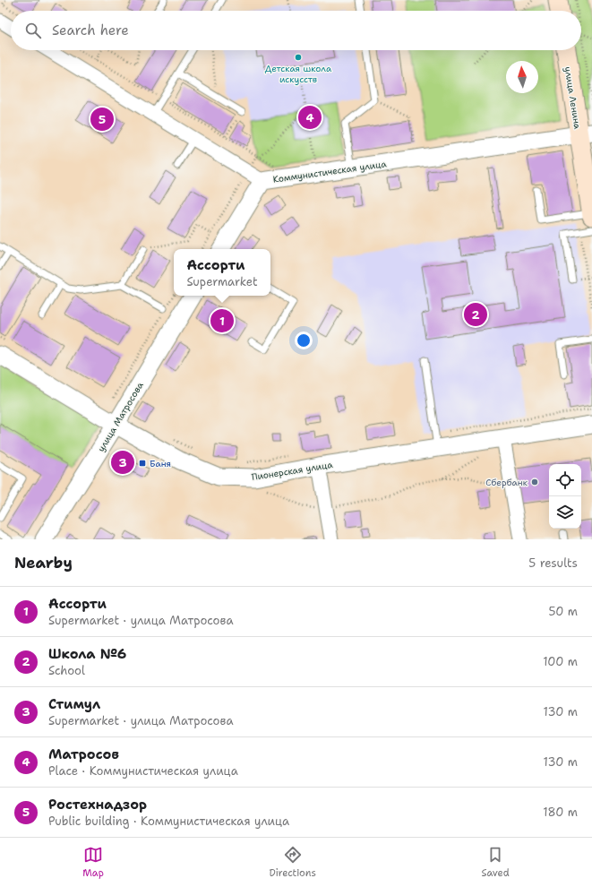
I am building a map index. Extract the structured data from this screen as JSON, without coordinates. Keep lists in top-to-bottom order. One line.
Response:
{"streets":{"main road":["улица Ленина"],"street":["Коммунистическая улица","улица Матросова","Пионерская улица"]},"crossings":[["улица Ленина","Коммунистическая улица"],["улица Матросова","Пионерская улица"]],"places":{"other":["Детская школа искусств","Сбербанк"],"transit":["Баня"]},"north":"top","page":{"search":"Search here","pins":["4","5","2","1","3"],"popup":["Ассорти","Supermarket"],"heading":["Nearby","5 results"],"list":[{"mark":"1","name":"Ассорти","note":"Supermarket · улица Матросова","value":"50 m"},{"mark":"2","name":"Школа №6","note":"School","value":"100 m"},{"mark":"3","name":"Стимул","note":"Supermarket · улица Матросова","value":"130 m"},{"mark":"4","name":"Матросов","note":"Place · Коммунистическая улица","value":"130 m"},{"mark":"5","name":"Ростехнадзор","note":"Public building · Коммунистическая улица","value":"180 m"}],"nav":["Map","Directions","Saved"]}}
